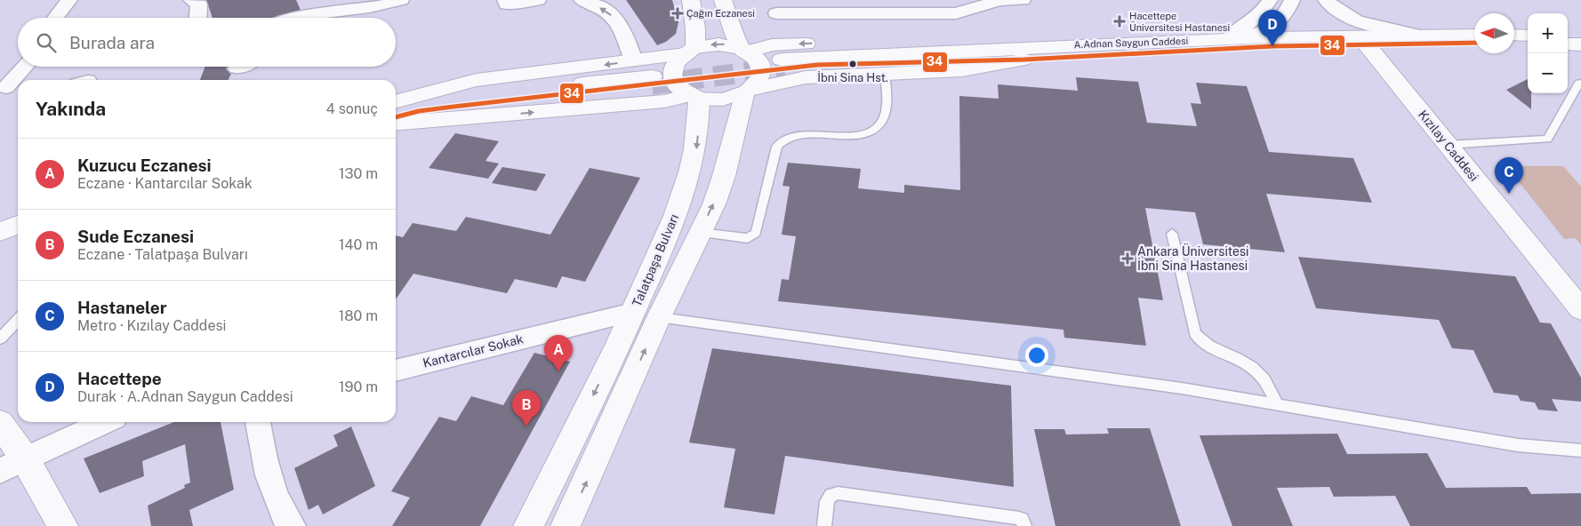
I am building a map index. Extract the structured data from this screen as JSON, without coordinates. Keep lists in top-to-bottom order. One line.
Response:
{"streets":{"main road":["A.Adnan Saygun Caddesi","Kızılay Caddesi","Talatpaşa Bulvarı"],"street":["Kantarcılar Sokak"]},"crossings":[["A.Adnan Saygun Caddesi","Kızılay Caddesi"],["Talatpaşa Bulvarı","Kantarcılar Sokak"]],"places":{"health":["Çağın Eczanesi","Hacettepe Üniversitesi Hastanesi","Ankara Üniversitesi İbni Sina Hastanesi"],"other":["İbni Sina Hst."]},"lines":["transit line 34"],"north":"left","page":{"pins":["D","C","A","B"],"map_buttons":["+","−"],"search":"Burada ara","heading":["Yakında","4 sonuç"],"list":[{"mark":"A","name":"Kuzucu Eczanesi","note":"Eczane · Kantarcılar Sokak","value":"130 m"},{"mark":"B","name":"Sude Eczanesi","note":"Eczane · Talatpaşa Bulvarı","value":"140 m"},{"mark":"C","name":"Hastaneler","note":"Metro · Kızılay Caddesi","value":"180 m"},{"mark":"D","name":"Hacettepe","note":"Durak · A.Adnan Saygun Caddesi","value":"190 m"}]}}
